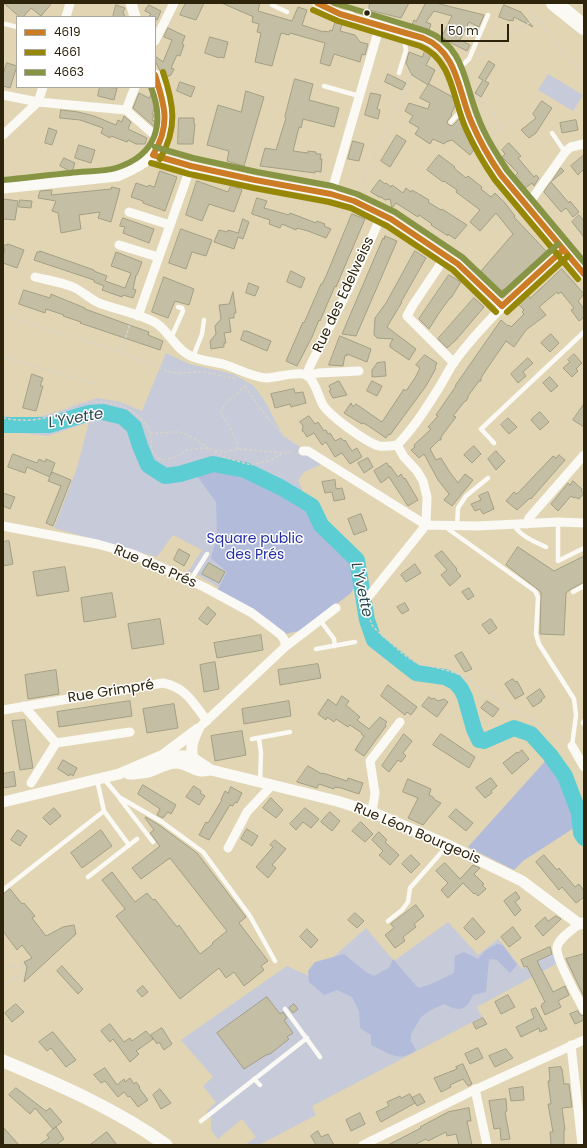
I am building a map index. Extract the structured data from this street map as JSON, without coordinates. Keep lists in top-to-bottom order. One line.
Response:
{"streets":{"street":["Rue des Edelweiss","Rue des Prés","Rue Grimpré","Rue Léon Bourgeois"]},"water":["L'Yvette"],"parks":["Square public des Prés"],"lines":["transit line 4619","transit line 4663","transit line 4661"],"legend":["4619","4661","4663"],"scale_bar":"50 m"}
